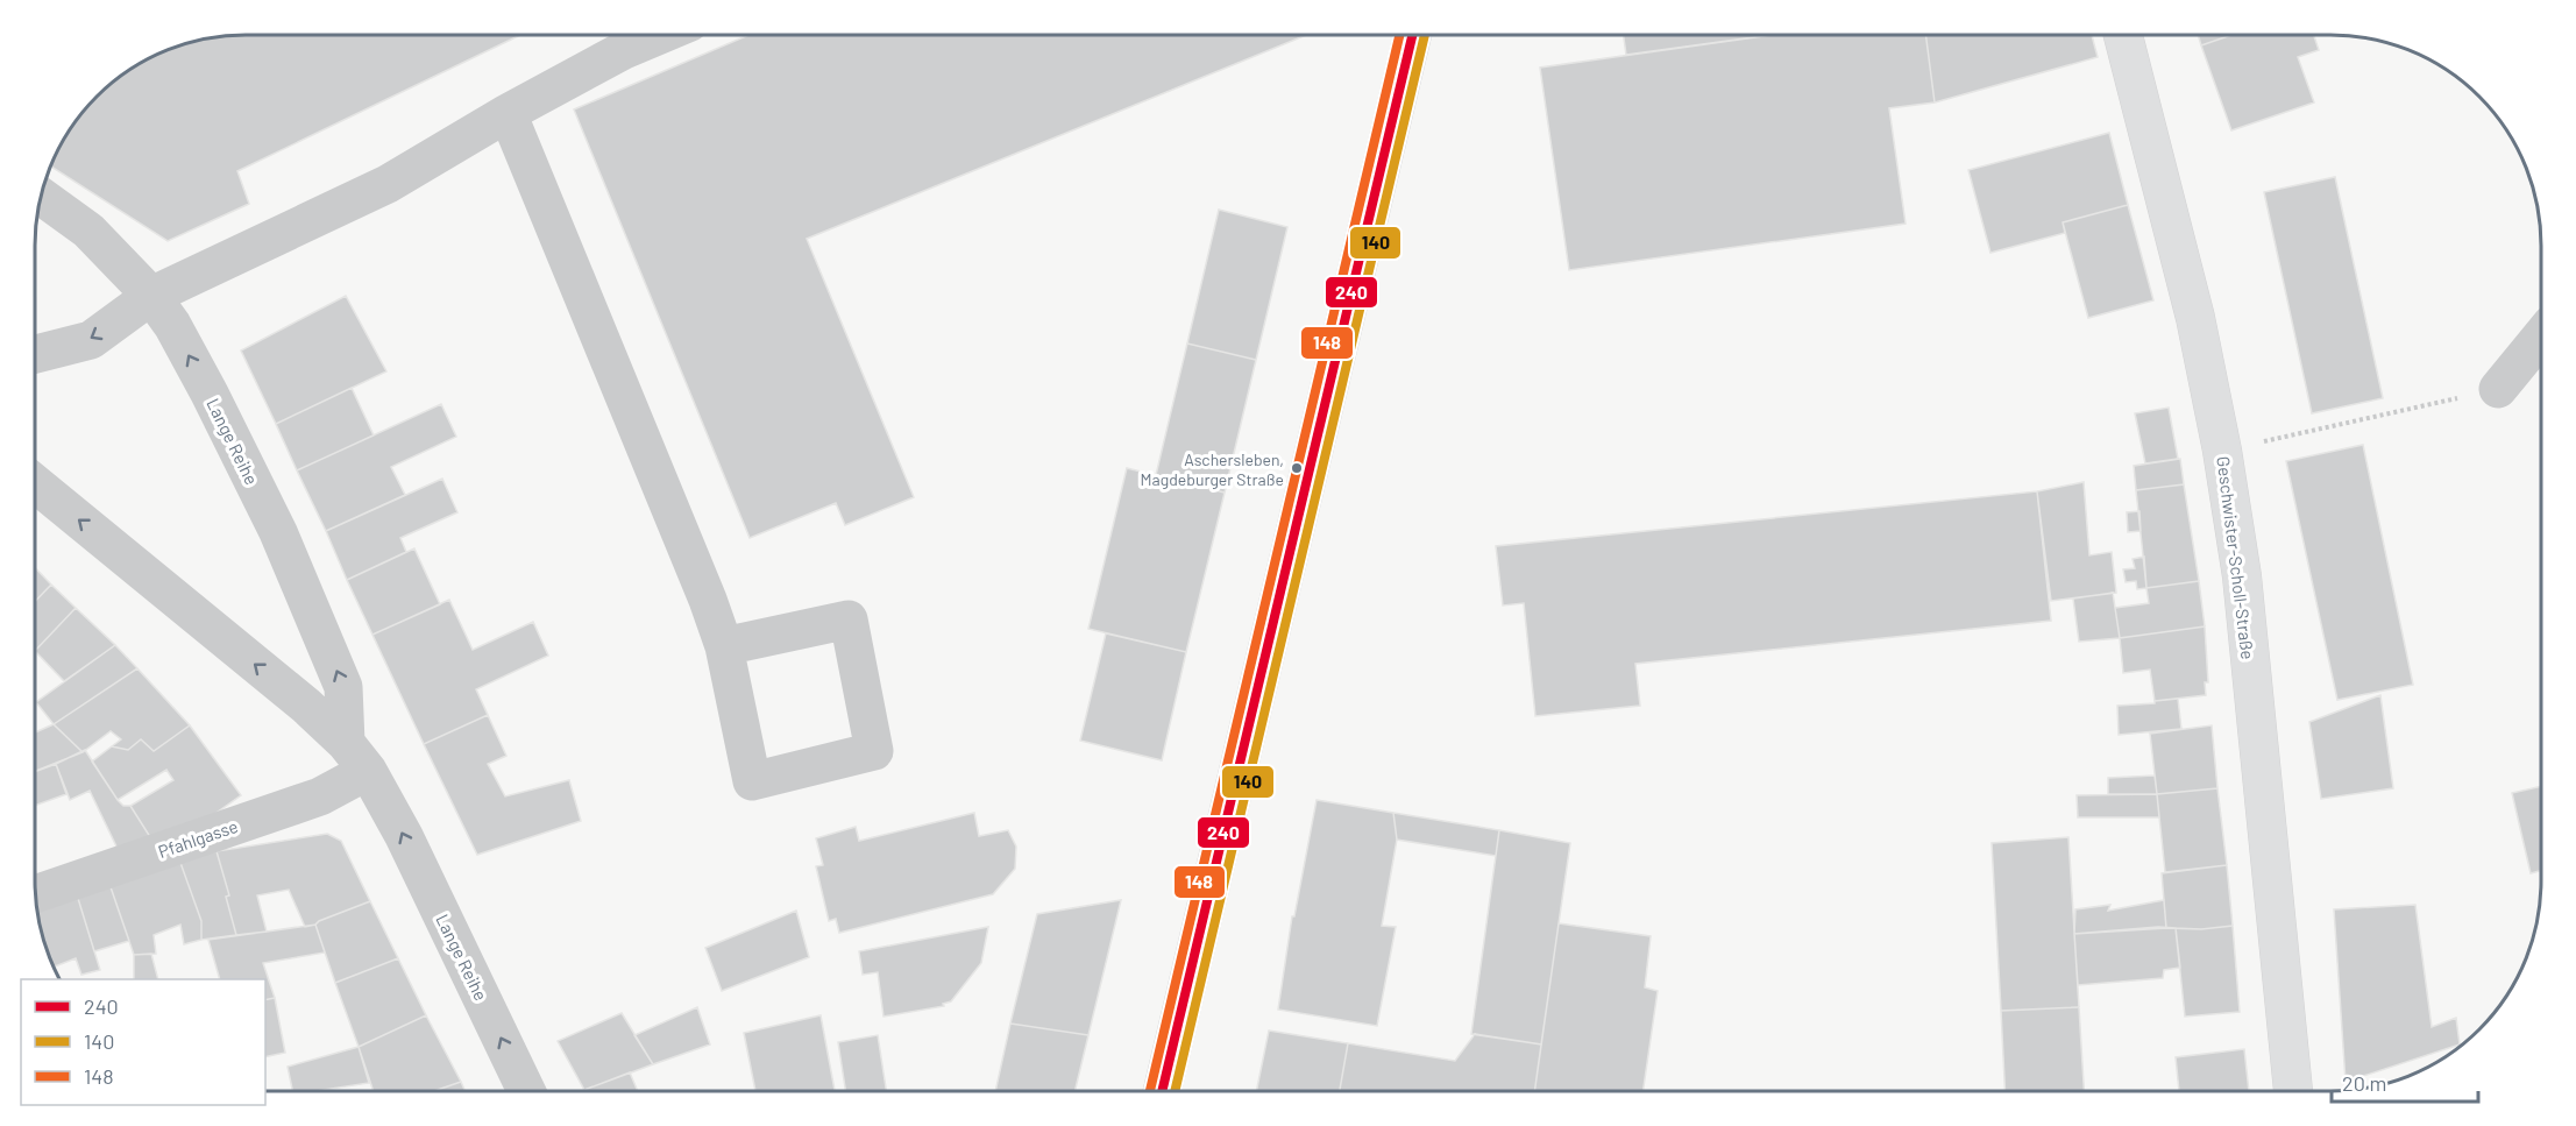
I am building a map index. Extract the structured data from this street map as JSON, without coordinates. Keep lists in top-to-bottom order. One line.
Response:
{"streets":{"main road":["Geschwister-Scholl-Straße"],"street":["Lange Reihe","Pfahlgasse"]},"crossings":[["Lange Reihe","Pfahlgasse"]],"one_way":["Lange Reihe"],"places":["Aschersleben, Magdeburger Straße"],"lines":["transit line 240","transit line 140","transit line 148"],"legend":["240","140","148"],"scale_bar":"20 m"}
